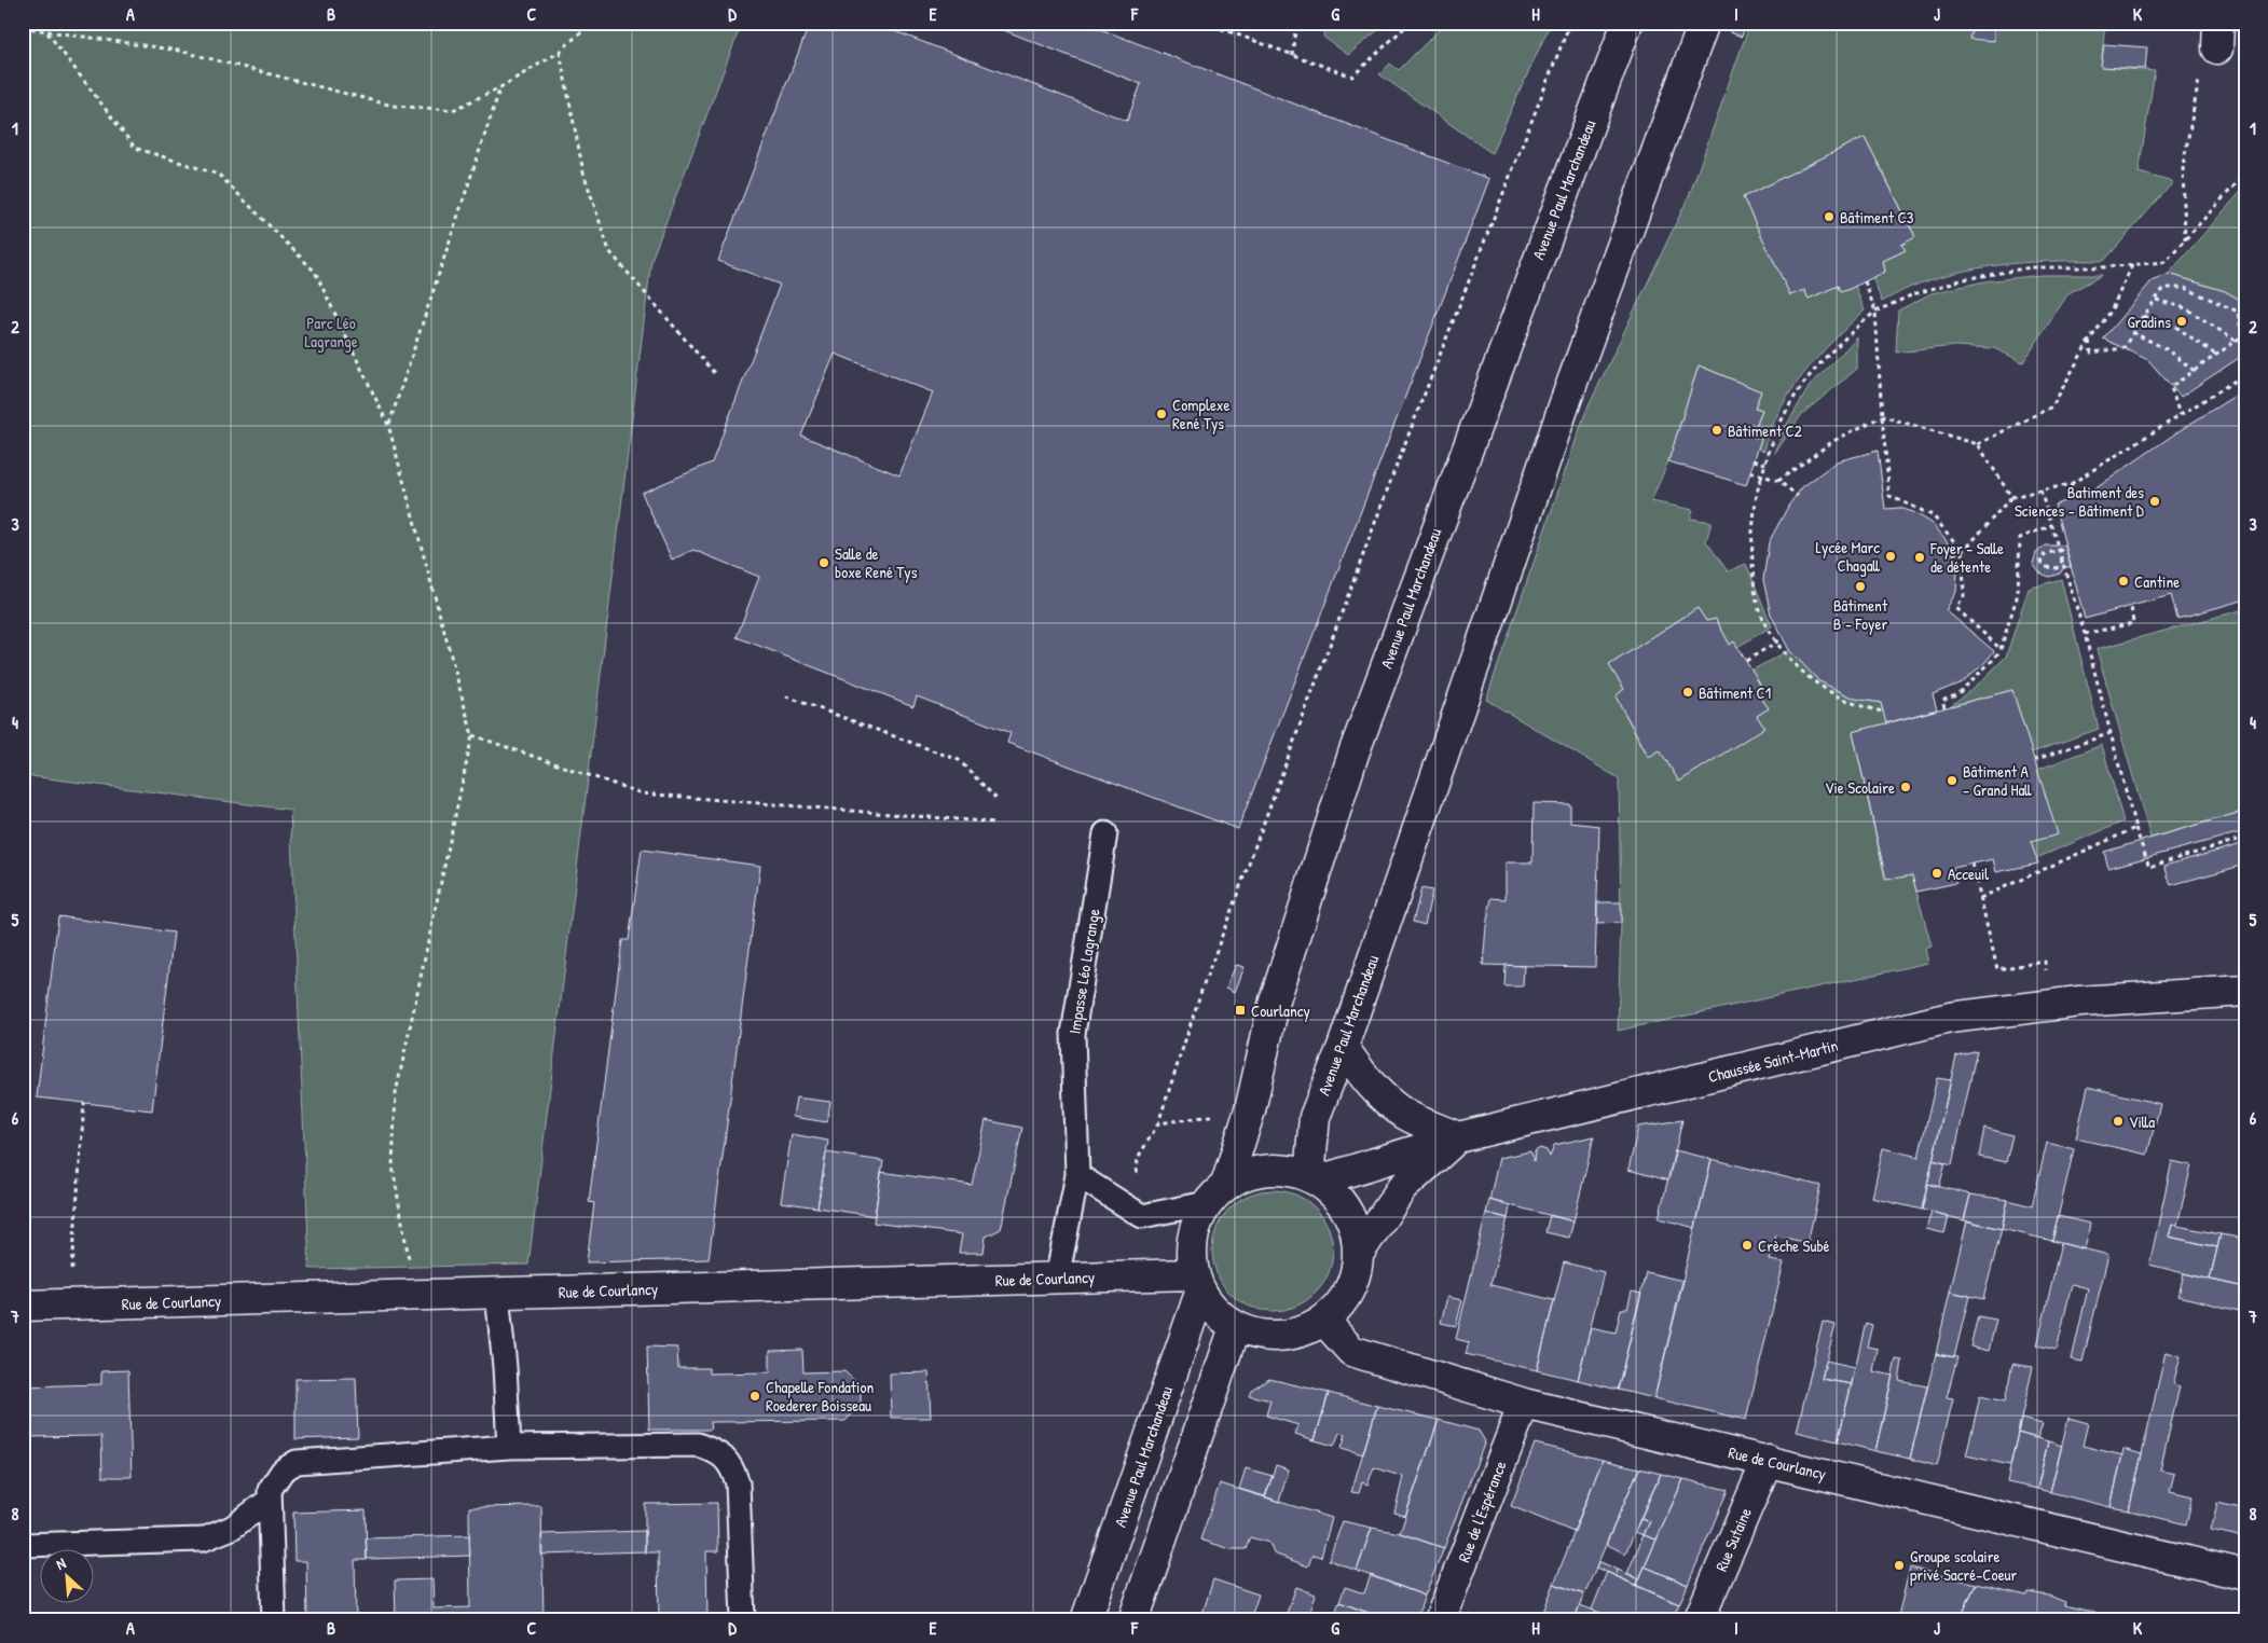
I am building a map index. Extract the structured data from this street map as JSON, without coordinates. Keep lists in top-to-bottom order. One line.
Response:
{"streets":{"street":["Avenue Paul Marchandeau","Chaussée Saint-Martin","Rue de Courlancy","Rue de l'Espérance","Rue Sutaine"],"lane":["Impasse Léo Lagrange"]},"crossings":[["Avenue Paul Marchandeau","Chaussée Saint-Martin"],["Avenue Paul Marchandeau","Rue de Courlancy"],["Impasse Léo Lagrange","Rue de Courlancy"],["Chaussée Saint-Martin","Rue de Courlancy"],["Rue de Courlancy","Rue de l'Espérance"],["Rue de Courlancy","Rue Sutaine"]],"parks":["Parc Léo Lagrange"],"places":{"other":["Bâtiment C3","Gradins","Complexe René Tys","Bâtiment C2","Batiment des Sciences - Bâtiment D","Lycée Marc Chagall","Foyer - Salle de détente","Salle de boxe René Tys","Cantine","Bâtiment B - Foyer","Bâtiment C1","Bâtiment A - Grand Hall","Vie Scolaire","Acceuil","Villa","Crèche Subé","Chapelle Fondation Roederer Boisseau","Groupe scolaire privé Sacré-Coeur"],"transit":["Courlancy"]},"north":"top left","grid":{"columns":["A","B","C","D","E","F","G","H","I","J","K"],"rows":["1","2","3","4","5","6","7","8"]}}
